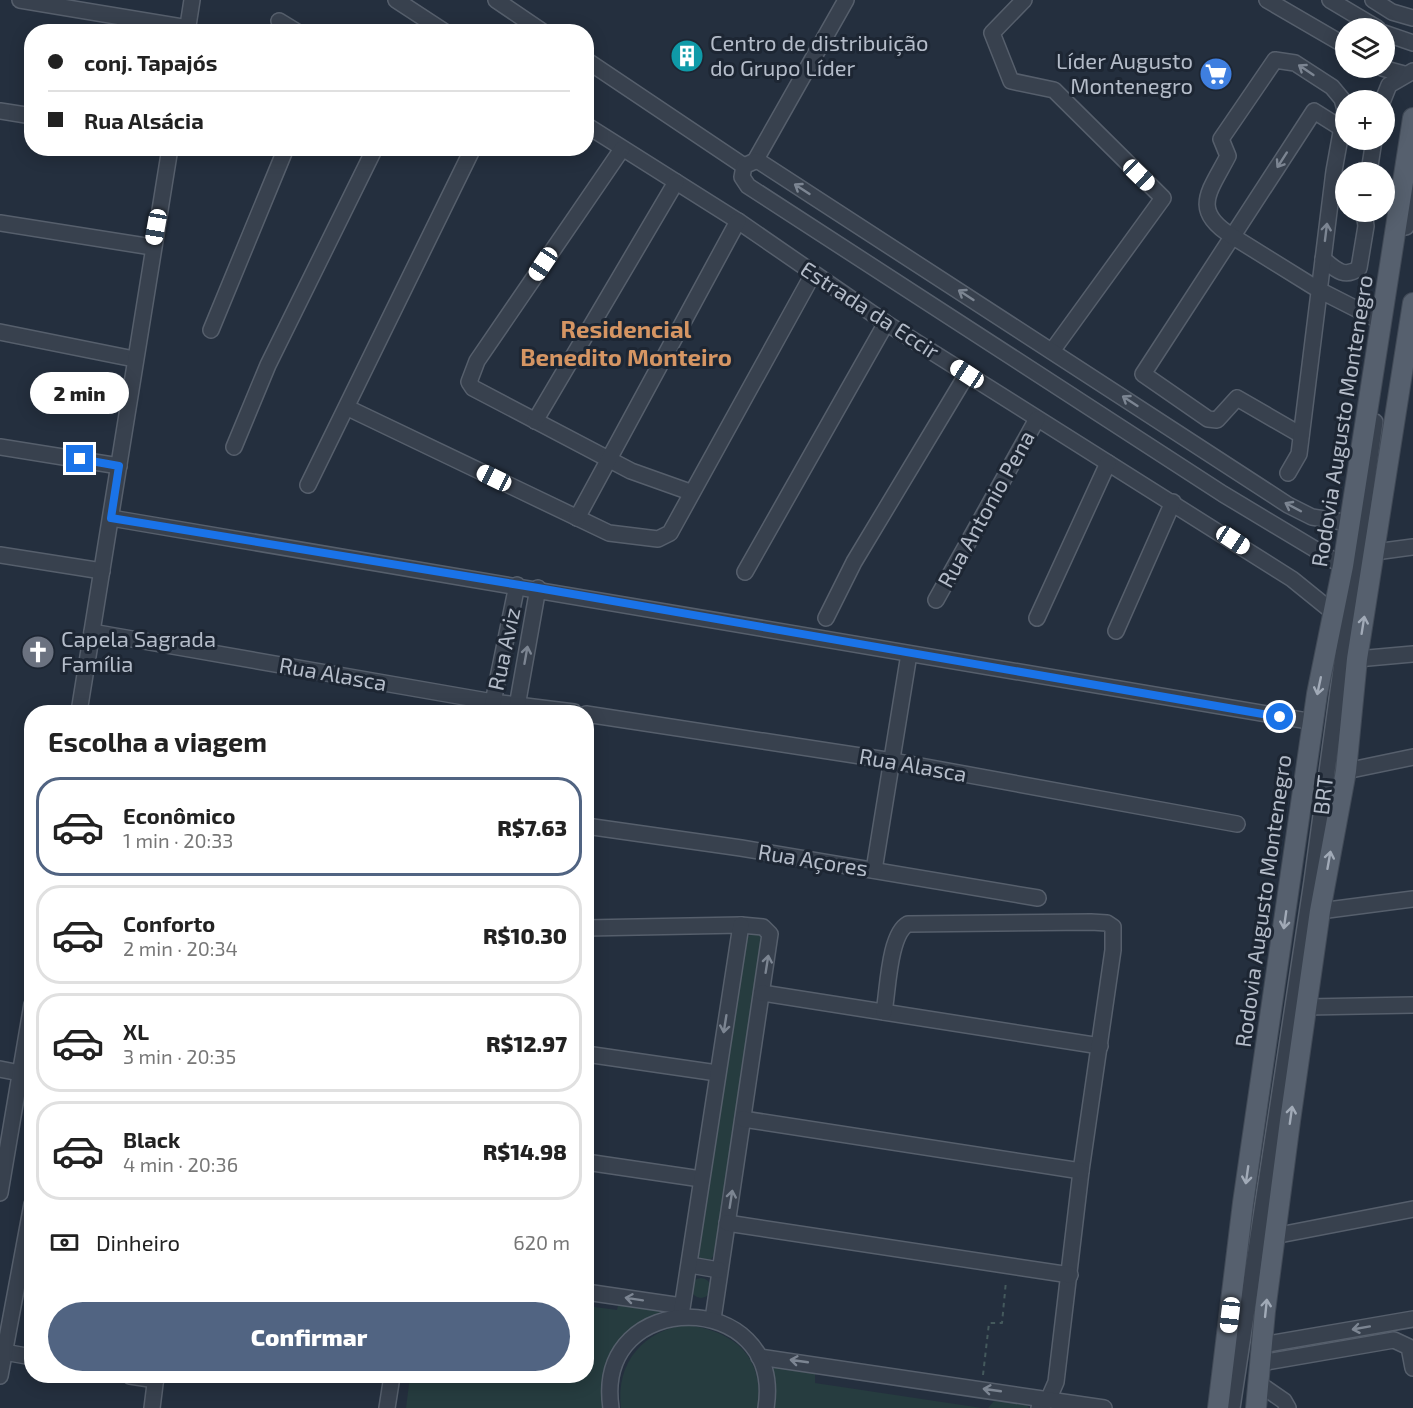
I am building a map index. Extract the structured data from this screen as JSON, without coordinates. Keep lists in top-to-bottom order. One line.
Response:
{"streets":{"main road":["Rodovia Augusto Montenegro"],"street":["Estrada da Eccir","Rua Antonio Pena","Rua Aviz","Rua Alasca","BRT","Rua Açores"]},"crossings":[["Estrada da Eccir","Rodovia Augusto Montenegro"],["Estrada da Eccir","Rua Antonio Pena"]],"districts":["Residencial Benedito Monteiro"],"places":{"building":["Centro de distribuição do Grupo Líder"],"supermarket":["Líder Augusto Montenegro"],"church":["Capela Sagrada Família"]},"page":{"map_buttons":["+","−"],"banner":["conj. Tapajós","Rua Alsácia"],"bubble":"2 min","heading":"Escolha a viagem","list":[{"name":"Econômico","note":"1 min · 20:33","value":"R$7.63"},{"name":"Conforto","note":"2 min · 20:34","value":"R$10.30"},{"name":"XL","note":"3 min · 20:35","value":"R$12.97"},{"name":"Black","note":"4 min · 20:36","value":"R$14.98"}],"pay":["Dinheiro","620 m"],"buttons":"Confirmar"}}
